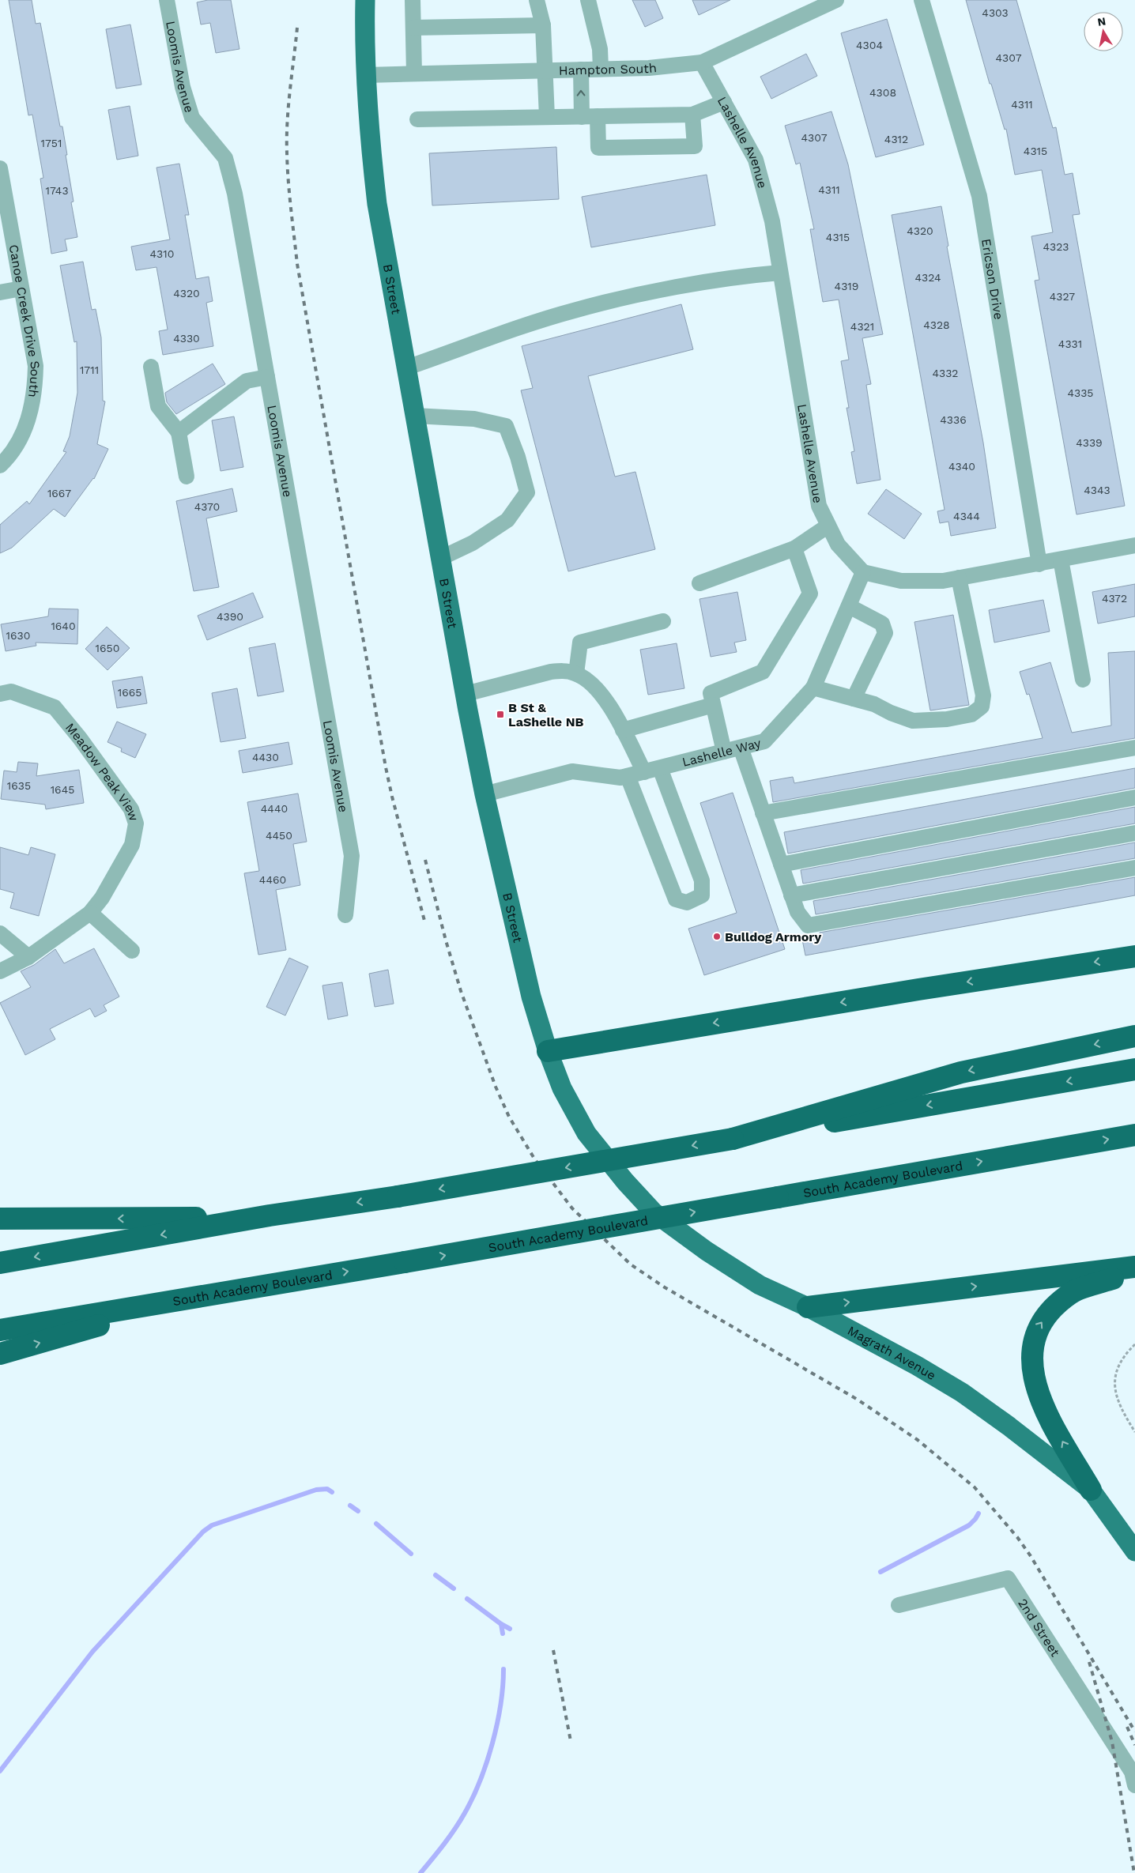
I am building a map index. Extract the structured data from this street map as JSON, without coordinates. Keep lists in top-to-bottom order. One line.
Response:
{"streets":{"highway":["South Academy Boulevard"],"main road":["B Street","Magrath Avenue"],"street":["Loomis Avenue","Hampton South","Lashelle Avenue","Ericson Drive","Canoe Creek Drive South","Lashelle Way","Meadow Peak View","2nd Street"]},"crossings":[["Hampton South","Lashelle Avenue"],["Hampton South","B Street"],["Lashelle Avenue","Lashelle Way"],["B Street","Lashelle Way"],["B Street","Magrath Avenue"]],"places":{"transit":["B St & LaShelle NB"],"other":["Bulldog Armory"]},"house_numbers":["4303","4304","4307","4308","4311","4307","4312","1751","4315","4311","1743","4320","4315","4323","4310","4324","4319","4320","4327","4328","4321","4330","4331","1711","4332","4335","4336","4339","4340","4343","1667","4370","4344","4372","4390","1640","1630","1650","1665","4430","1635","1645","4440","4450","4460"],"north":"top"}
